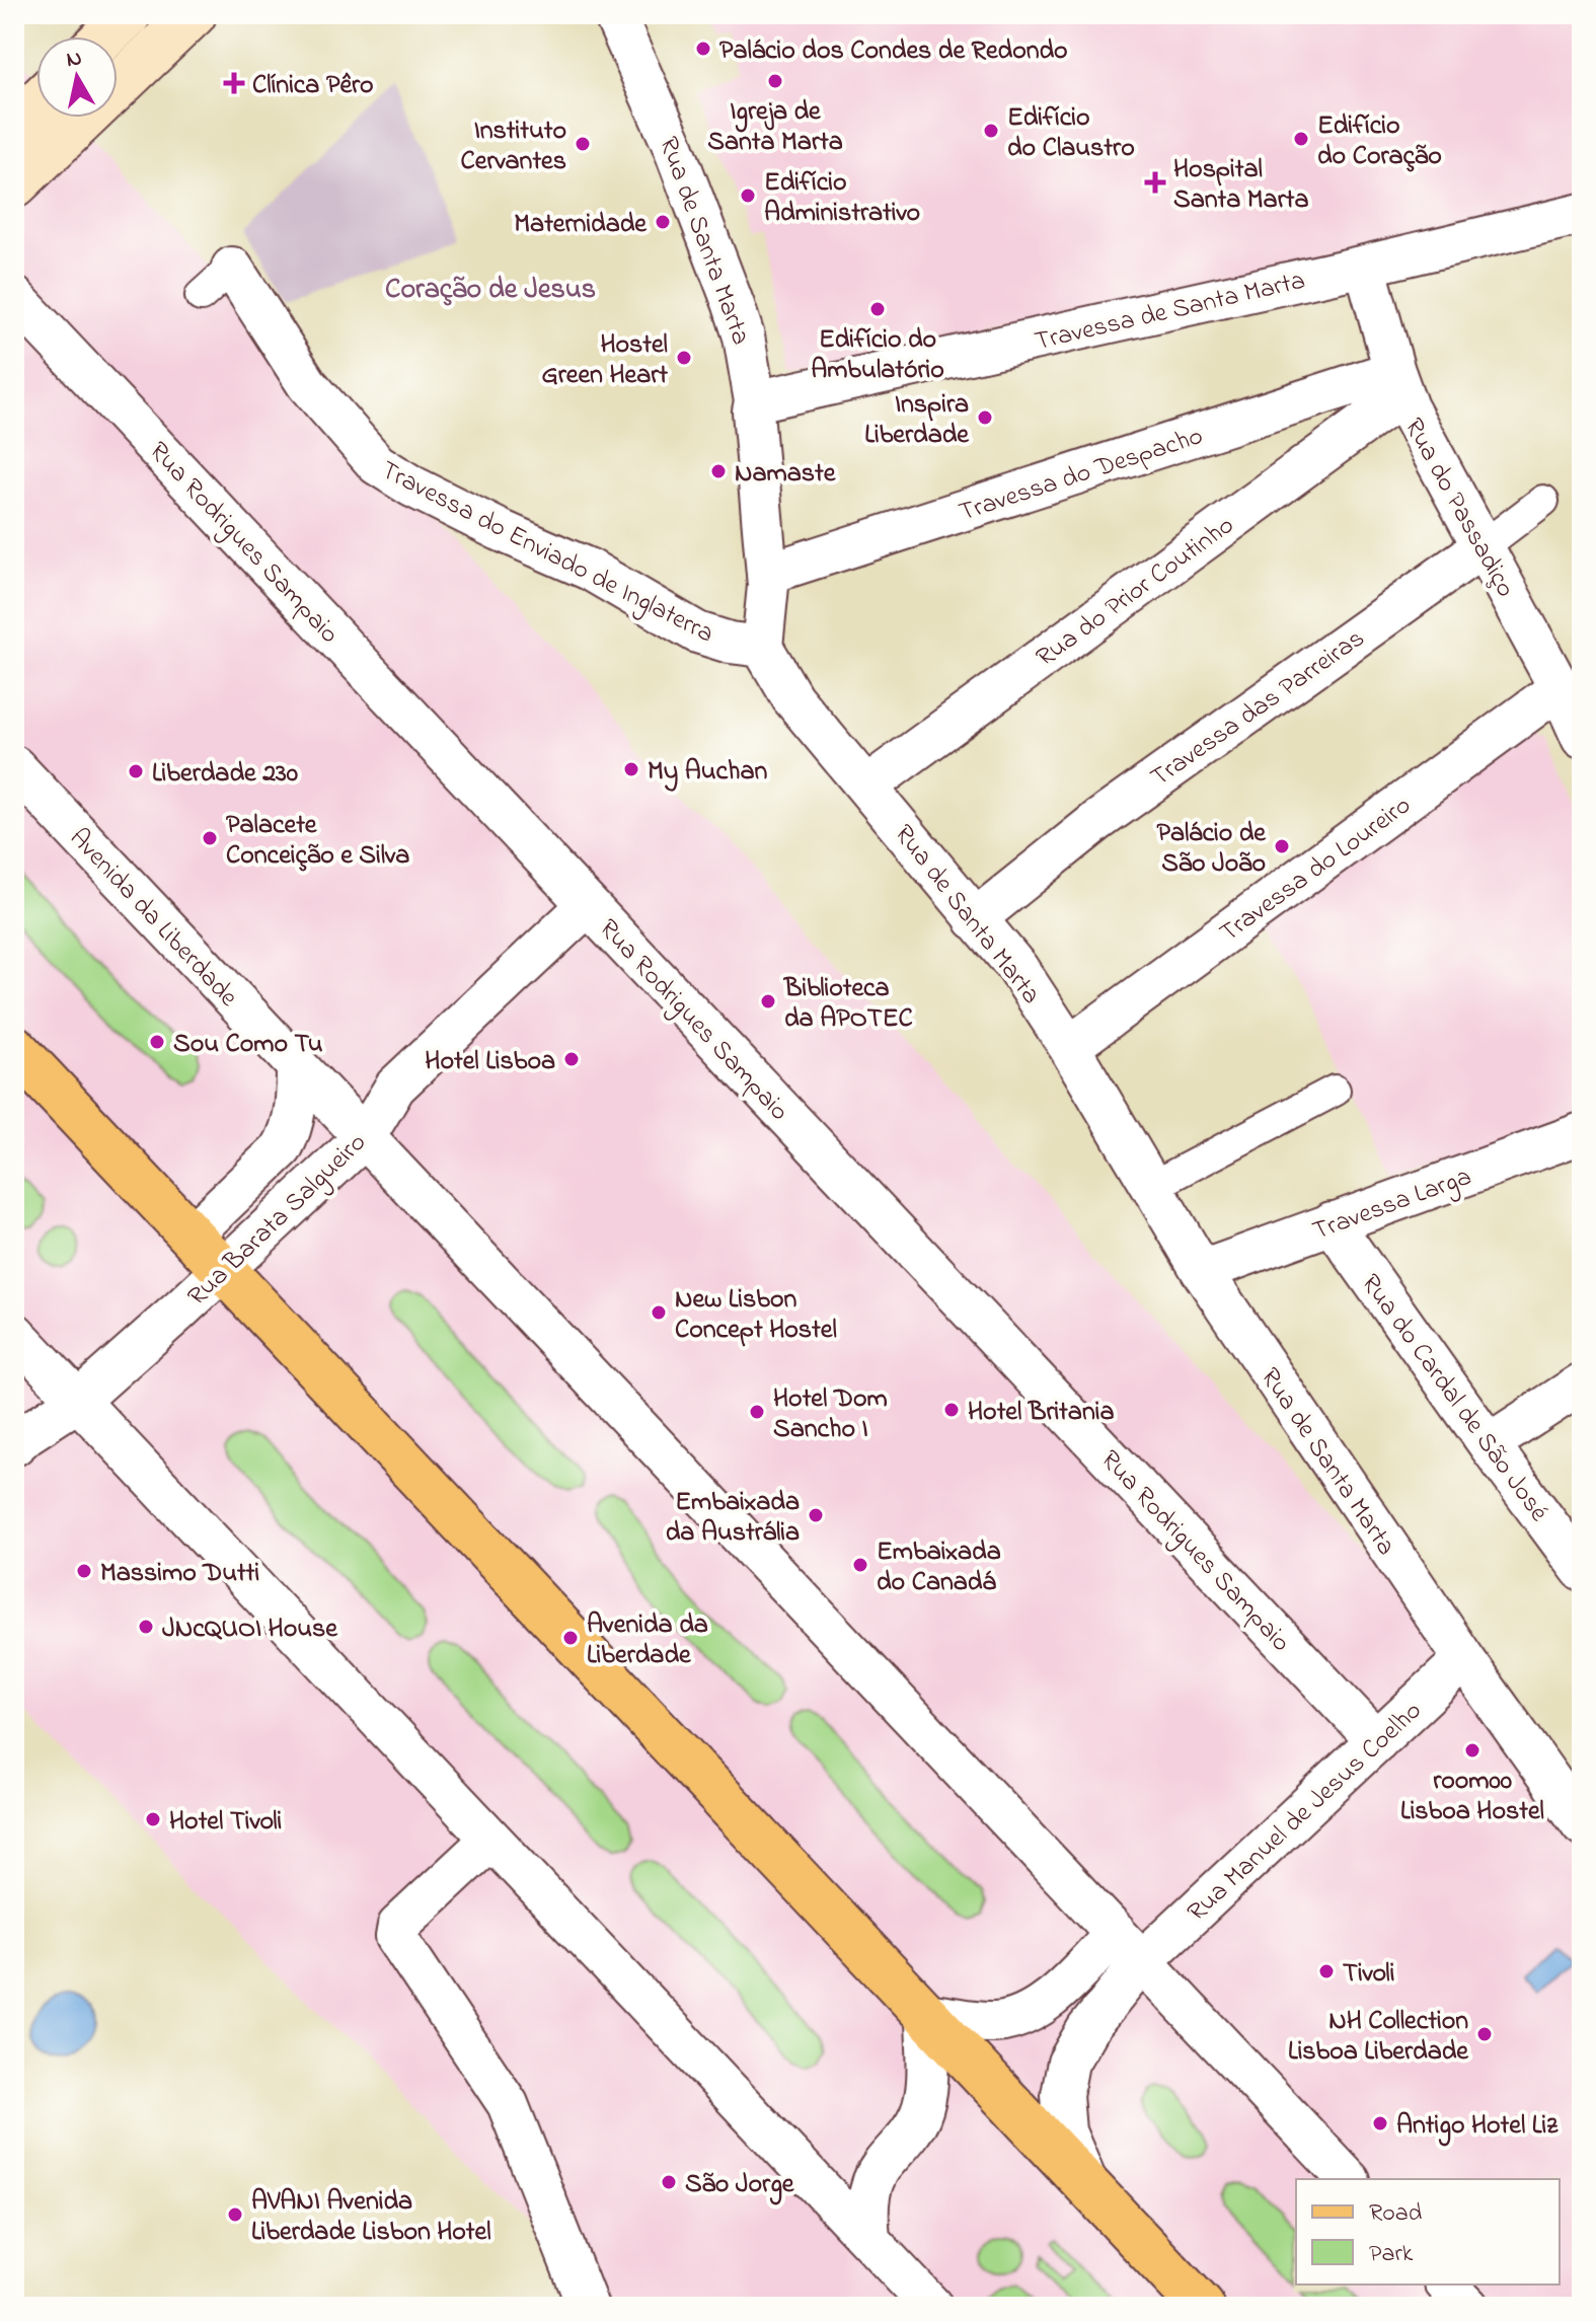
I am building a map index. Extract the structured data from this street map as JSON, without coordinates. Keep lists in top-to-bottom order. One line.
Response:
{"streets":{"street":["Rua de Santa Marta","Travessa de Santa Marta","Travessa do Despacho","Rua do Passadiço","Rua Rodrigues Sampaio","Travessa do Enviado de Inglaterra","Rua do Prior Coutinho","Travessa das Parreiras","Travessa do Loureiro","Avenida da Liberdade","Travessa Larga","Rua Barata Salgueiro","Rua do Cardal de São José","Rua Manuel de Jesus Coelho"]},"crossings":[["Rua de Santa Marta","Travessa de Santa Marta"],["Rua de Santa Marta","Travessa do Despacho"],["Rua de Santa Marta","Travessa do Enviado de Inglaterra"],["Rua de Santa Marta","Rua do Prior Coutinho"],["Rua de Santa Marta","Travessa das Parreiras"],["Rua de Santa Marta","Travessa do Loureiro"],["Rua de Santa Marta","Travessa Larga"],["Rua de Santa Marta","Rua Manuel de Jesus Coelho"],["Travessa de Santa Marta","Rua do Passadiço"],["Travessa do Despacho","Rua do Passadiço"],["Travessa do Despacho","Rua do Prior Coutinho"],["Rua do Passadiço","Rua do Prior Coutinho"],["Rua do Passadiço","Travessa das Parreiras"],["Rua do Passadiço","Travessa do Loureiro"],["Rua Rodrigues Sampaio","Rua Barata Salgueiro"],["Rua Rodrigues Sampaio","Rua Manuel de Jesus Coelho"],["Avenida da Liberdade","Rua Barata Salgueiro"],["Avenida da Liberdade","Rua Manuel de Jesus Coelho"],["Travessa Larga","Rua do Cardal de São José"]],"districts":["Coração de Jesus"],"places":{"other":["Palácio dos Condes de Redondo","Igreja de Santa Marta","Edifício do Claustro","Edifício do Coração","Instituto Cervantes","Edifício Administrativo","Maternidade","Edifício do Ambulatório","Hostel Green Heart","Inspira Liberdade","Namaste","My Auchan","Liberdade 230","Palacete Conceição e Silva","Palácio de São João","Biblioteca da APOTEC","Sou Como Tu","Hotel Lisboa","New Lisbon Concept Hostel","Hotel Britania","Hotel Dom Sancho I","Embaixada da Austrália","Embaixada do Canadá","Massimo Dutti","JNcQUOI House","Avenida da Liberdade","room00 Lisboa Hostel","Hotel Tivoli","Tivoli","NH Collection Lisboa Liberdade","Antigo Hotel Liz","São Jorge","AVANI Avenida Liberdade Lisbon Hotel"],"health":["Clínica Pêro","Hospital Santa Marta"]},"legend":["Road","Park"],"north":"top"}
